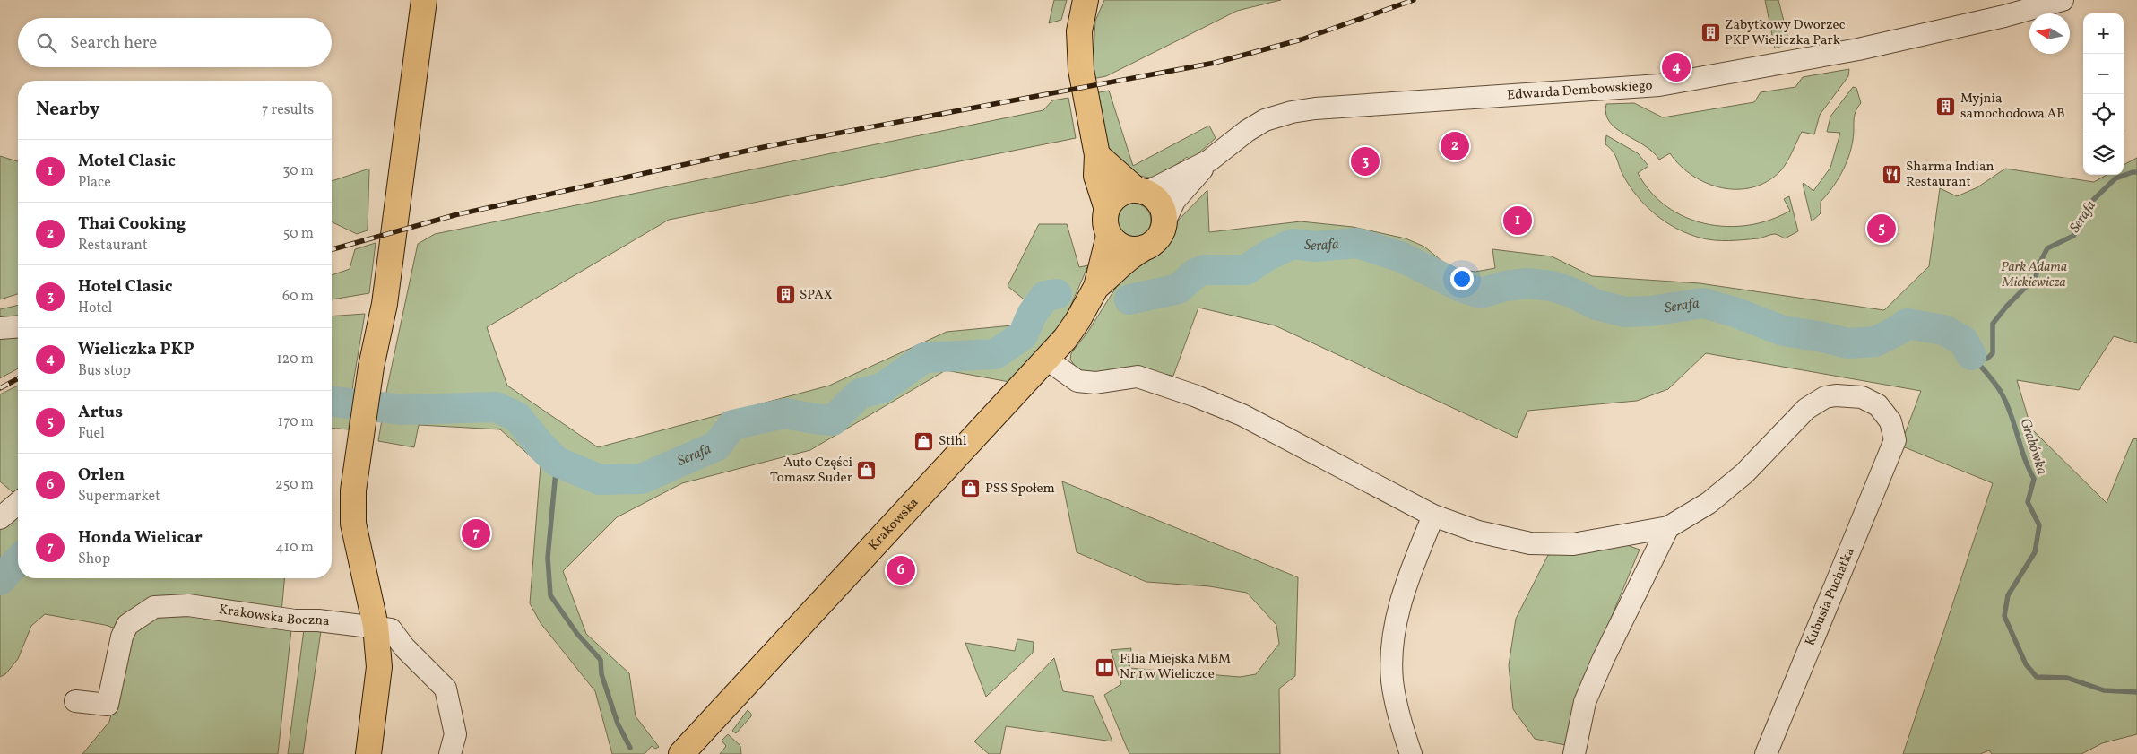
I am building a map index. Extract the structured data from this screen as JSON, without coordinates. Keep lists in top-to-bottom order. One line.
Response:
{"streets":{"main road":["Krakowska"],"street":["Edwarda Dembowskiego","Kubusia Puchatka","Krakowska Boczna"]},"crossings":[["Edwarda Dembowskiego","Krakowska"]],"water":["Serafa","Grabówka"],"parks":["Park Adama Mickiewicza"],"places":{"building":["Zabytkowy Dworzec PKP Wieliczka Park","Myjnia samochodowa AB","SPAX"],"restaurant":["Sharma Indian Restaurant"],"shop":["Stihl","Auto Części Tomasz Suder","PSS Społem"],"library":["Filia Miejska MBM Nr 1 w Wieliczce"]},"north":"left","page":{"map_buttons":["+","−"],"search":"Search here","pins":["4","2","3","1","5","7","6"],"heading":["Nearby","7 results"],"list":[{"mark":"1","name":"Motel Clasic","note":"Place","value":"30 m"},{"mark":"2","name":"Thai Cooking","note":"Restaurant","value":"50 m"},{"mark":"3","name":"Hotel Clasic","note":"Hotel","value":"60 m"},{"mark":"4","name":"Wieliczka PKP","note":"Bus stop","value":"120 m"},{"mark":"5","name":"Artus","note":"Fuel","value":"170 m"},{"mark":"6","name":"Orlen","note":"Supermarket","value":"250 m"},{"mark":"7","name":"Honda Wielicar","note":"Shop","value":"410 m"}]}}
